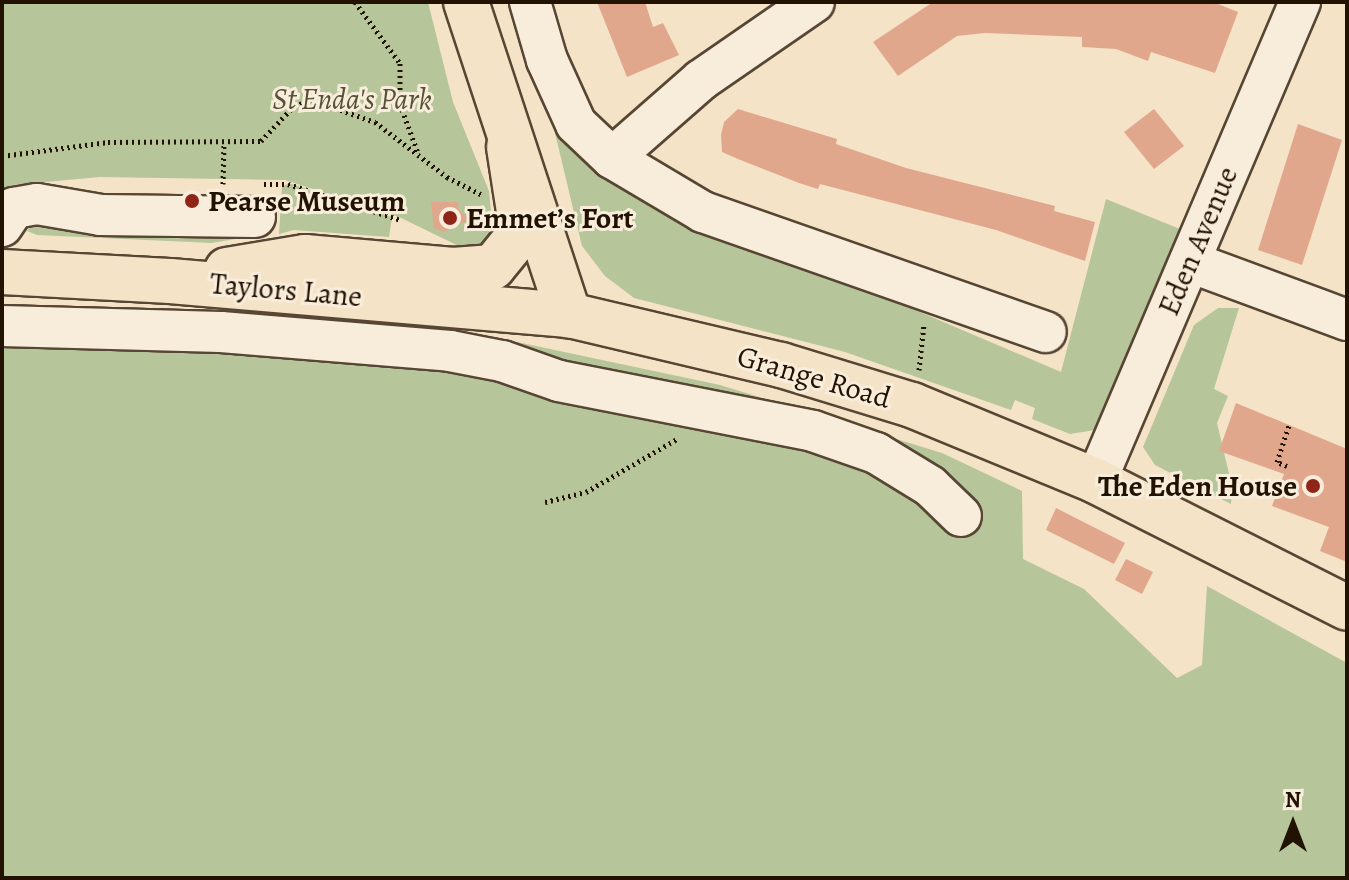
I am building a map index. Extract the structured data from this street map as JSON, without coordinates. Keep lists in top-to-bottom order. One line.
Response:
{"streets":{"main road":["Taylors Lane","Grange Road"],"street":["Eden Avenue"]},"crossings":[["Eden Avenue","Grange Road"],["Taylors Lane","Grange Road"]],"parks":["St Enda's Park"],"places":["Pearse Museum","Emmet’s Fort","The Eden House"],"north":"top"}
